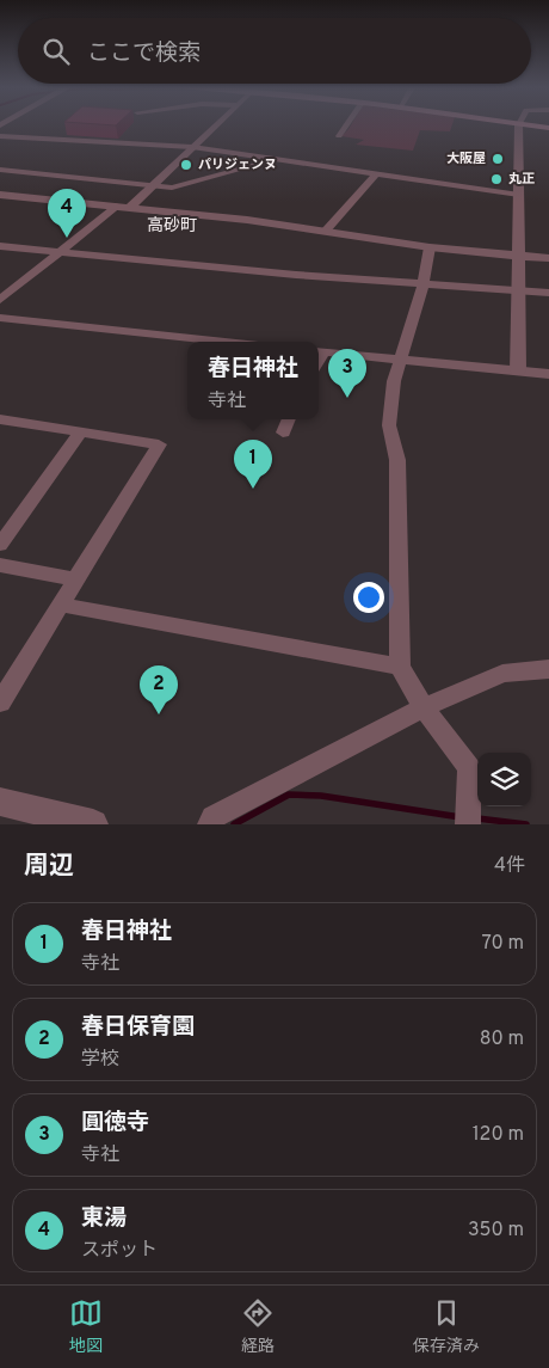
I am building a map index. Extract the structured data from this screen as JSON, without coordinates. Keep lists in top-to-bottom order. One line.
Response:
{"districts":["高砂町"],"places":["大阪屋","パリジェンヌ","丸正"],"page":{"search":"ここで検索","pins":["4","3","1","2"],"popup":["春日神社","寺社"],"heading":["周辺","4件"],"list":[{"mark":"1","name":"春日神社","note":"寺社","value":"70 m"},{"mark":"2","name":"春日保育園","note":"学校","value":"80 m"},{"mark":"3","name":"圓徳寺","note":"寺社","value":"120 m"},{"mark":"4","name":"東湯","note":"スポット","value":"350 m"}],"nav":["地図","経路","保存済み"]}}
